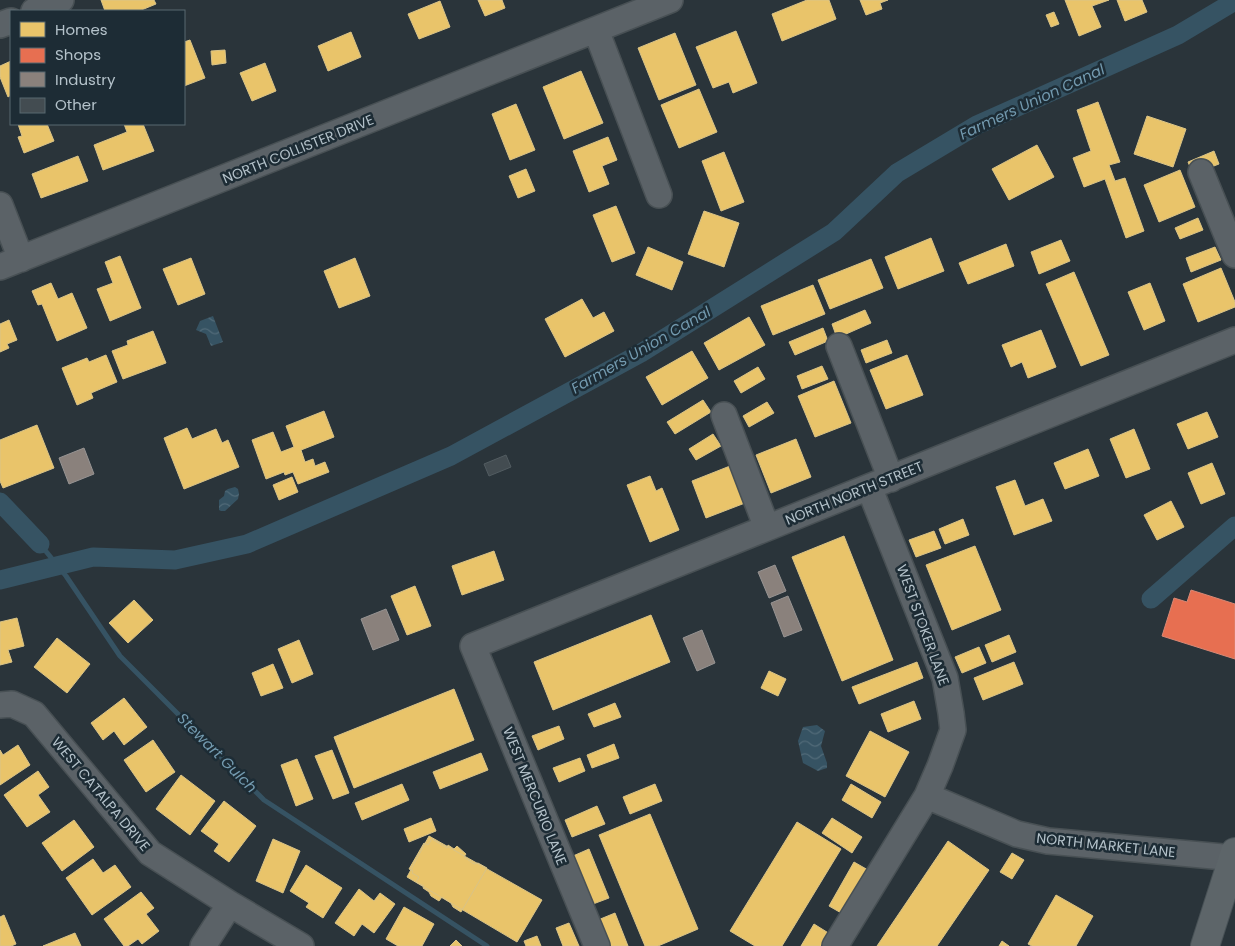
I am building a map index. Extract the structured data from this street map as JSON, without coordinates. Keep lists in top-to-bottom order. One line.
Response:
{"streets":{"street":["NORTH COLLISTER DRIVE","NORTH NORTH STREET","WEST STOKER LANE","WEST CATALPA DRIVE","WEST MERCURIO LANE","NORTH MARKET LANE"]},"crossings":[["NORTH NORTH STREET","WEST STOKER LANE"],["NORTH NORTH STREET","WEST MERCURIO LANE"],["WEST STOKER LANE","NORTH MARKET LANE"]],"water":["Farmers Union Canal","Stewart Gulch"],"legend":["Homes","Shops","Industry","Other"]}
